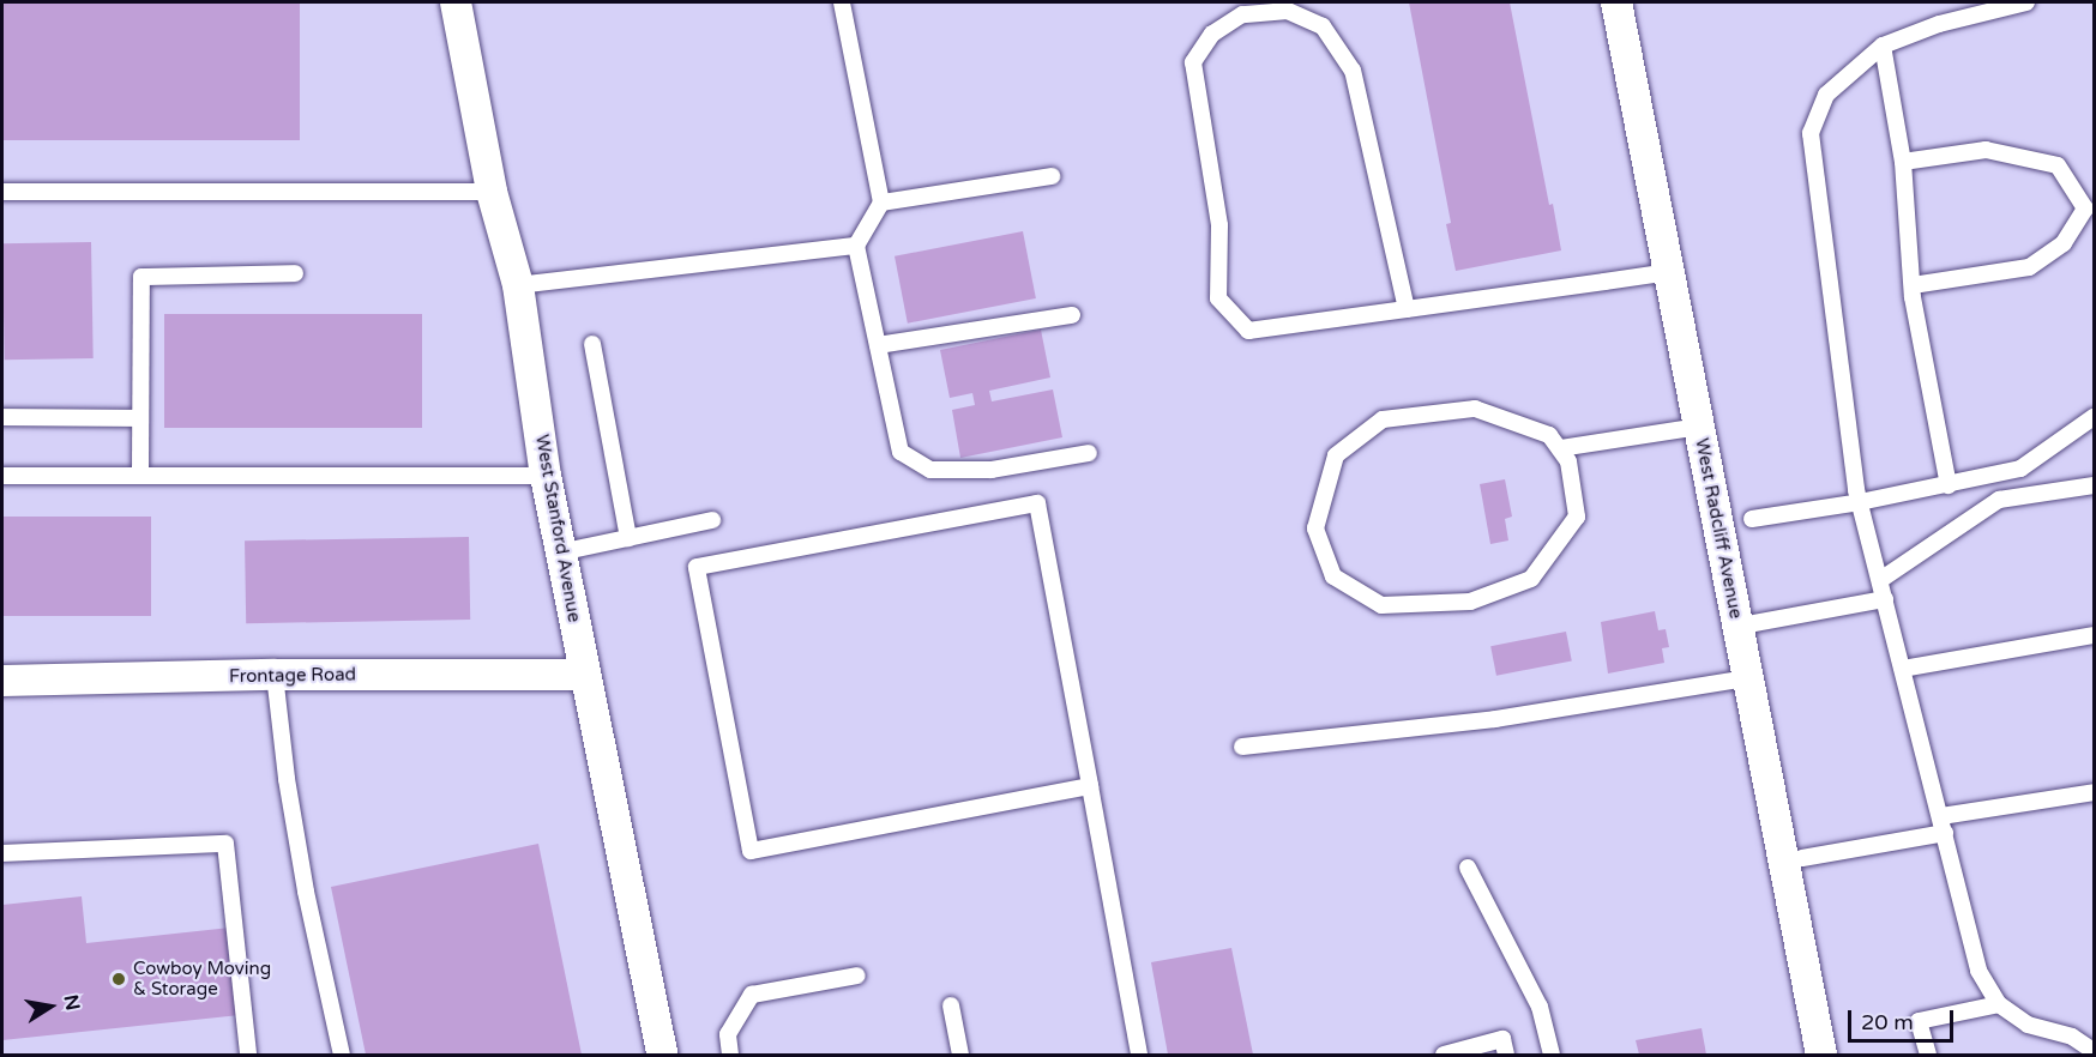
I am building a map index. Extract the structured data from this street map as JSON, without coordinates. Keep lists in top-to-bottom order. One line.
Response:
{"streets":{"street":["West Stanford Avenue","West Radcliff Avenue","Frontage Road"]},"crossings":[["West Stanford Avenue","Frontage Road"]],"places":["Cowboy Moving & Storage"],"scale_bar":"20 m","north":"right"}
